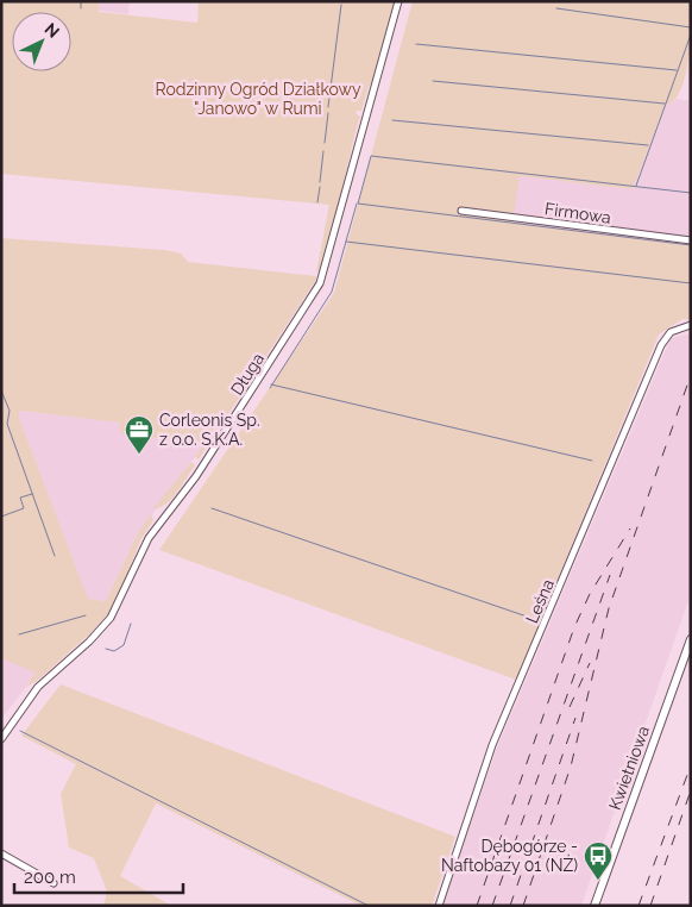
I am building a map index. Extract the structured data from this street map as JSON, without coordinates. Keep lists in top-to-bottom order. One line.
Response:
{"streets":{"street":["Firmowa","Długa","Leśna","Kwietniowa"]},"parks":["Rodzinny Ogród Działkowy \"Janowo\" w Rumi"],"places":{"office":["Corleonis Sp. z o.o. S.K.A."],"bus stop":["Dębogórze - Naftobazy 01 (NŻ)"]},"scale_bar":"200 m","north":"top right"}
